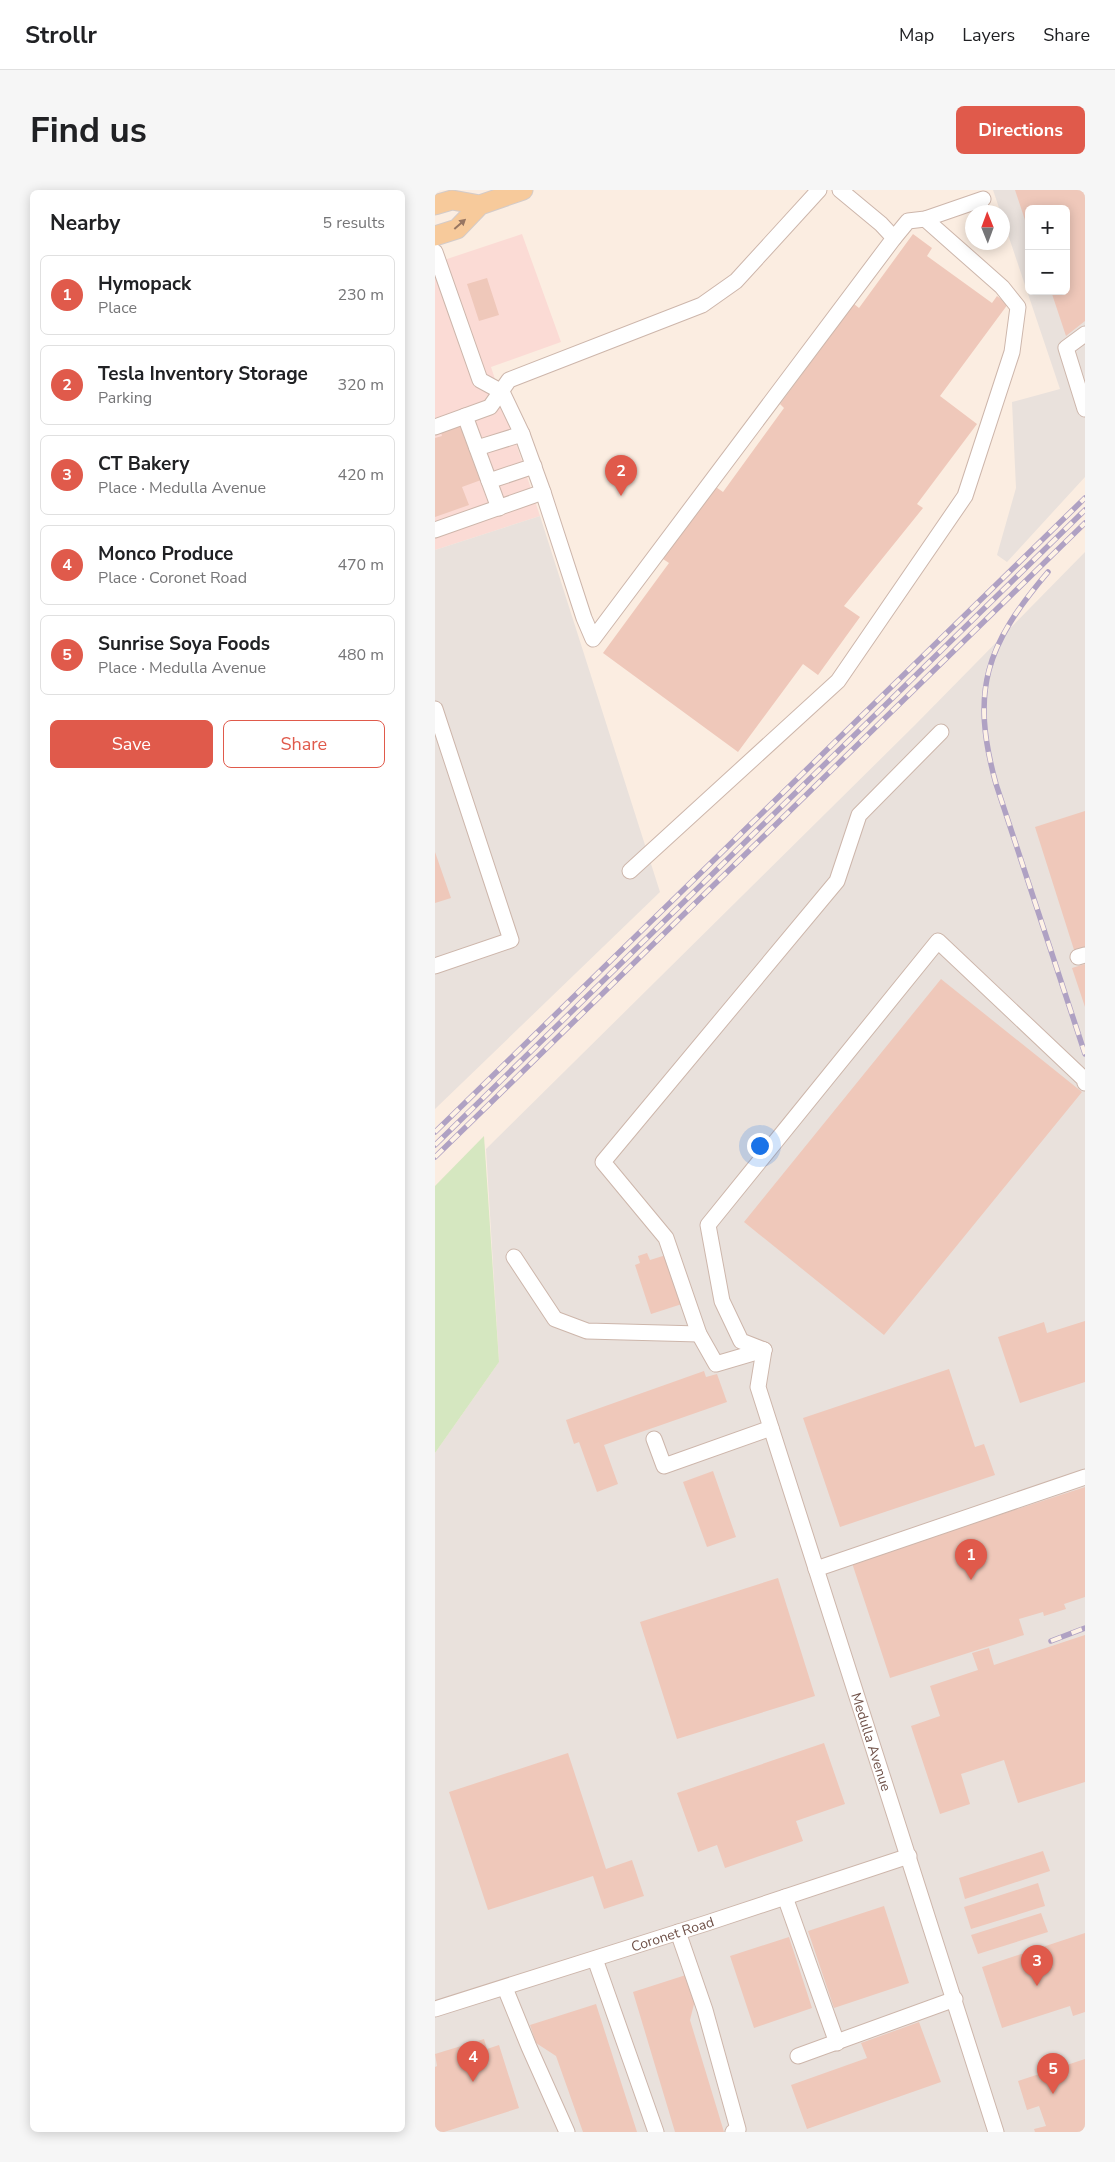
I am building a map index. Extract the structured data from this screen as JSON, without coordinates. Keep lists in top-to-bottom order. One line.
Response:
{"streets":{"street":["Medulla Avenue","Coronet Road"]},"crossings":[["Medulla Avenue","Coronet Road"]],"north":"top","page":{"header":"Strollr","nav":["Map","Layers","Share"],"buttons":["Directions",["Save","Share"]],"title":"Find us","heading":["Nearby","5 results"],"map_buttons":["+","−"],"list":[{"mark":"1","name":"Hymopack","note":"Place","value":"230 m"},{"mark":"2","name":"Tesla Inventory Storage","note":"Parking","value":"320 m"},{"mark":"3","name":"CT Bakery","note":"Place · Medulla Avenue","value":"420 m"},{"mark":"4","name":"Monco Produce","note":"Place · Coronet Road","value":"470 m"},{"mark":"5","name":"Sunrise Soya Foods","note":"Place · Medulla Avenue","value":"480 m"}],"pins":["2","1","3","4","5"]}}
